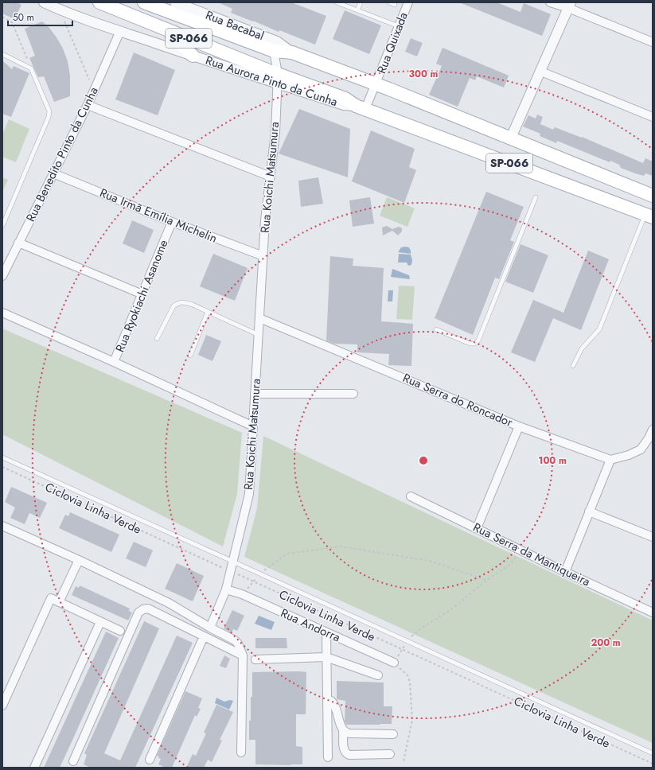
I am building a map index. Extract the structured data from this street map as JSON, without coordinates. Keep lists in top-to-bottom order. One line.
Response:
{"streets":{"main road":["SP-066"],"street":["Rua Bacabal","Rua Quixada","Rua Aurora Pinto da Cunha","Rua Benedito Pinto da Cunha","Rua Koichi Matsumura","Rua Irmã Emília Michelin","Rua Ryokiachi Asanome","Rua Serra do Roncador","Rua Serra da Mantiqueira","Rua Andorra"],"path":["Ciclovia Linha Verde"]},"crossings":[["Rua Bacabal","SP-066"],["Rua Bacabal","Rua Koichi Matsumura"],["SP-066","Rua Quixada"],["SP-066","Rua Aurora Pinto da Cunha"],["SP-066","Rua Koichi Matsumura"],["Rua Aurora Pinto da Cunha","Rua Benedito Pinto da Cunha"],["Rua Aurora Pinto da Cunha","Rua Koichi Matsumura"],["Rua Benedito Pinto da Cunha","Rua Irmã Emília Michelin"],["Rua Koichi Matsumura","Rua Irmã Emília Michelin"],["Rua Koichi Matsumura","Rua Serra do Roncador"],["Rua Koichi Matsumura","Ciclovia Linha Verde"],["Rua Koichi Matsumura","Rua Andorra"],["Rua Irmã Emília Michelin","Rua Ryokiachi Asanome"]],"scale_bar":"50 m","rings":["300 m","100 m","200 m"]}
